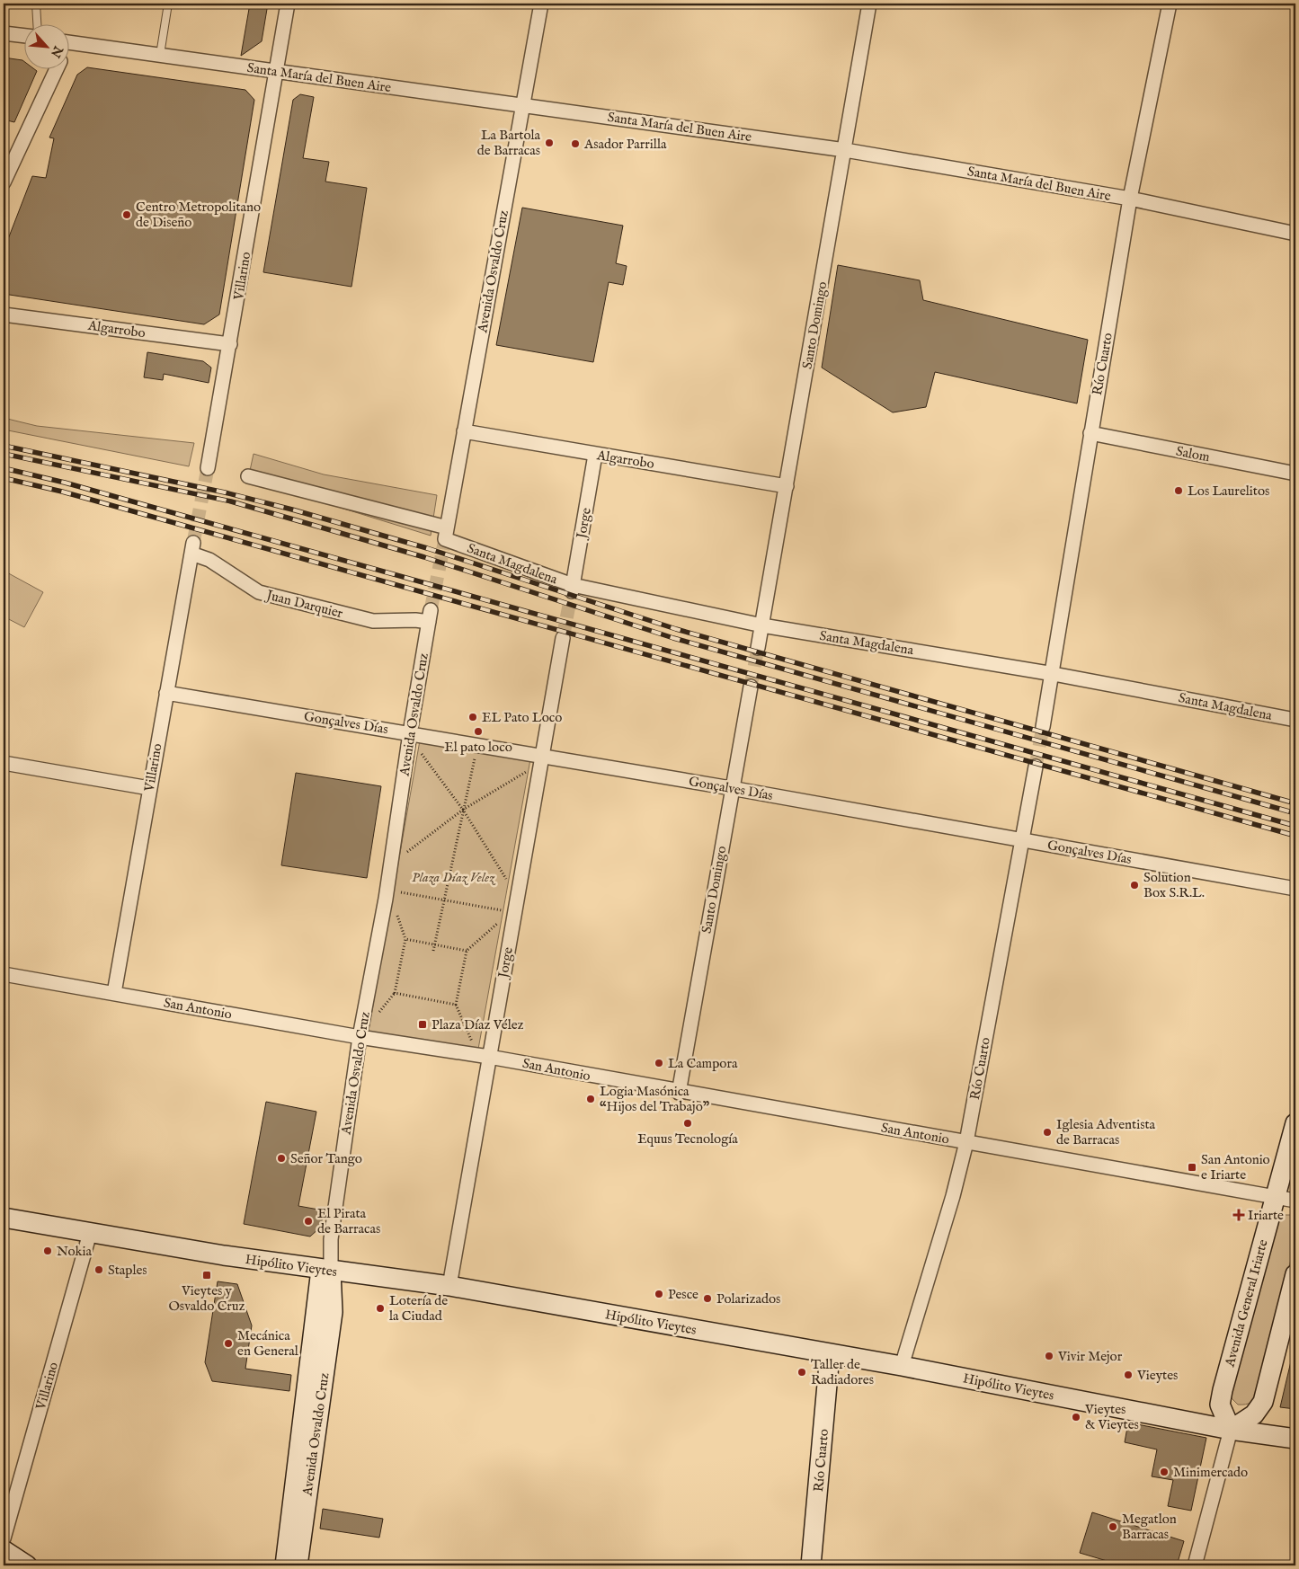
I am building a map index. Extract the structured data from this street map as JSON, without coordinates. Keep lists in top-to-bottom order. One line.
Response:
{"streets":{"main road":["Avenida Osvaldo Cruz","Río Cuarto","Hipólito Vieytes","Avenida General Iriarte"],"street":["Santa María del Buen Aire","Villarino","Santo Domingo","Algarrobo","Salom","Jorge","Santa Magdalena","Juan Darquier","Gonçalves Días","San Antonio"]},"crossings":[["Santa María del Buen Aire","Avenida Osvaldo Cruz"],["Santa María del Buen Aire","Villarino"],["Santa María del Buen Aire","Santo Domingo"],["Santa María del Buen Aire","Río Cuarto"],["Avenida Osvaldo Cruz","Algarrobo"],["Avenida Osvaldo Cruz","Santa Magdalena"],["Avenida Osvaldo Cruz","Juan Darquier"],["Avenida Osvaldo Cruz","Gonçalves Días"],["Avenida Osvaldo Cruz","San Antonio"],["Avenida Osvaldo Cruz","Hipólito Vieytes"],["Villarino","Algarrobo"],["Villarino","Juan Darquier"],["Villarino","Gonçalves Días"],["Villarino","San Antonio"],["Villarino","Hipólito Vieytes"],["Santo Domingo","Algarrobo"],["Santo Domingo","Santa Magdalena"],["Santo Domingo","Gonçalves Días"],["Santo Domingo","San Antonio"],["Algarrobo","Jorge"],["Río Cuarto","Salom"],["Río Cuarto","Santa Magdalena"],["Río Cuarto","Gonçalves Días"],["Río Cuarto","San Antonio"],["Río Cuarto","Hipólito Vieytes"],["Jorge","Santa Magdalena"],["Jorge","Gonçalves Días"],["Jorge","San Antonio"],["Jorge","Hipólito Vieytes"],["San Antonio","Avenida General Iriarte"],["Hipólito Vieytes","Avenida General Iriarte"]],"parks":["Plaza Díaz Velez"],"places":{"other":["La Bartola de Barracas","Asador Parrilla","Centro Metropolitano de Diseño","Los Laurelitos","EL Pato Loco","El pato loco","Solution Box S.R.L.","La Campora","Logia Masónica “Hijos del Trabajo”","Equus Tecnología","Iglesia Adventista de Barracas","Señor Tango","El Pirata de Barracas","Nokia","Staples","Pesce","Polarizados","Lotería de la Ciudad","Mecánica en General","Vivir Mejor","Taller de Radiadores","Vieytes","Vieytes & Vieytes","Minimercado","Megatlon Barracas"],"transit":["Plaza Díaz Vélez","San Antonio e Iriarte","Vieytes y Osvaldo Cruz"],"health":["Iriarte"]},"north":"bottom right"}
